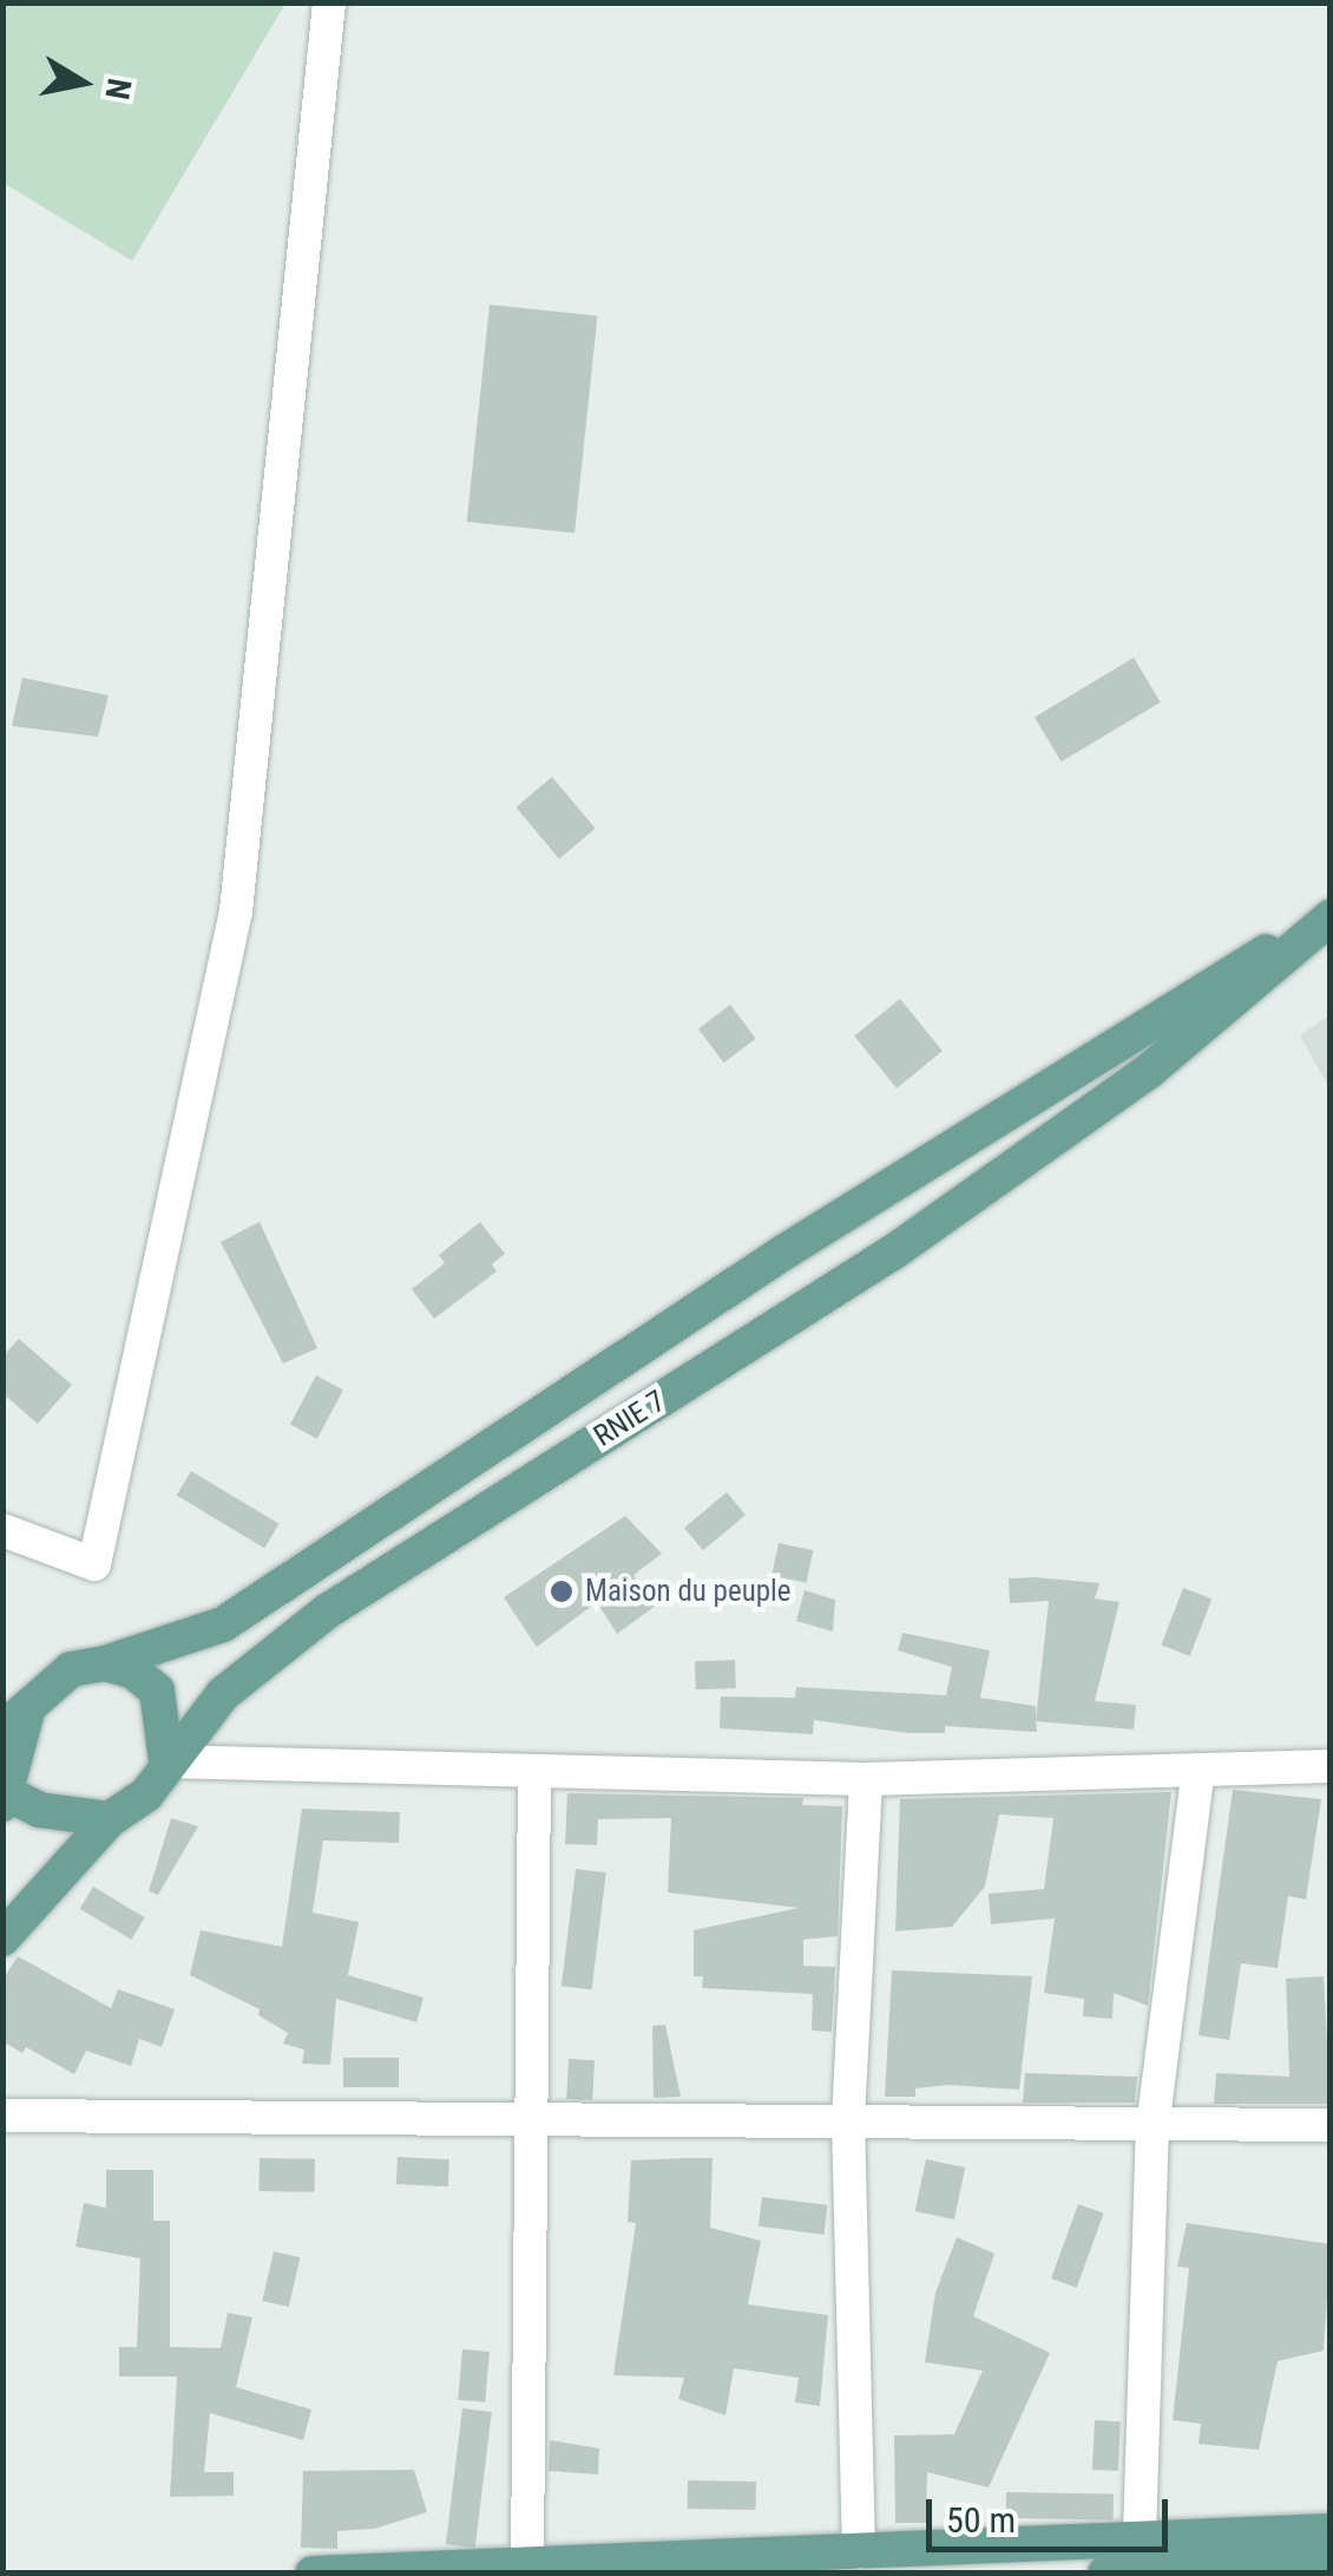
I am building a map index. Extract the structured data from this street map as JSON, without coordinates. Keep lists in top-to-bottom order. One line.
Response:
{"streets":{"main road":["RNIE 7"]},"places":["Maison du peuple"],"scale_bar":"50 m","north":"right"}
